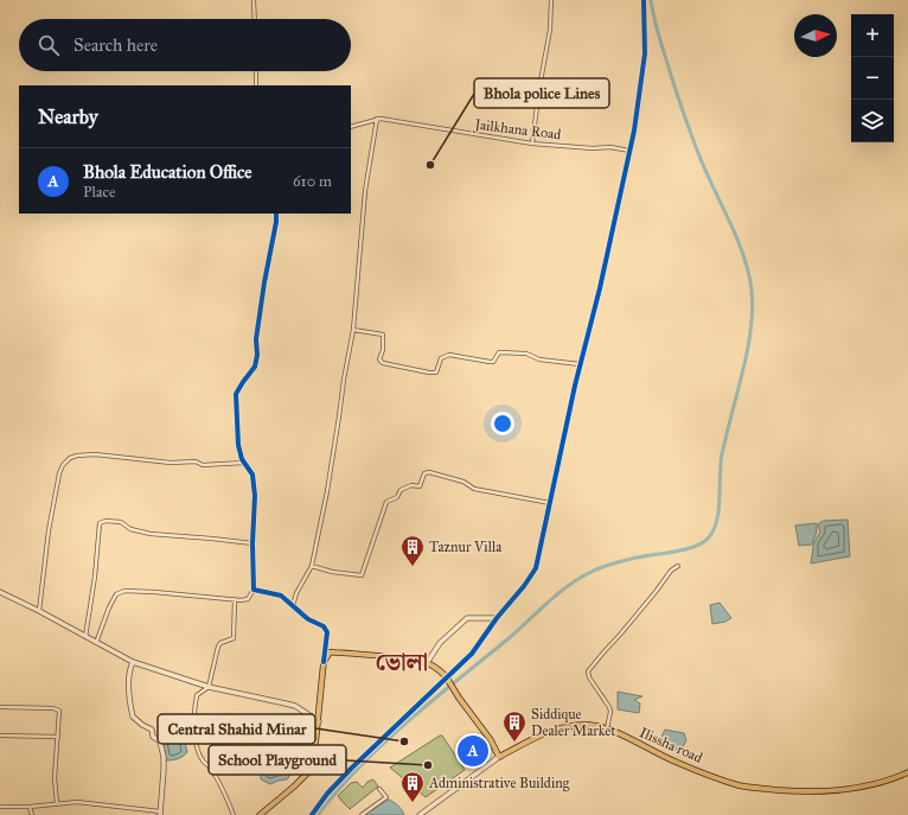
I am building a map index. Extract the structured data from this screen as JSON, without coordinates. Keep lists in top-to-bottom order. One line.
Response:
{"streets":{"main road":["Ilissha road"],"street":["Jailkhana Road"]},"districts":["ভোলা"],"places":{"other":["Bhola police Lines","Central Shahid Minar","School Playground"],"building":["Taznur Villa","Siddique Dealer Market","Administrative Building"]},"north":"right","page":{"map_buttons":["+","−"],"search":"Search here","heading":"Nearby","list":[{"mark":"A","name":"Bhola Education Office","note":"Place","value":"610 m"}],"pins":"A"}}
